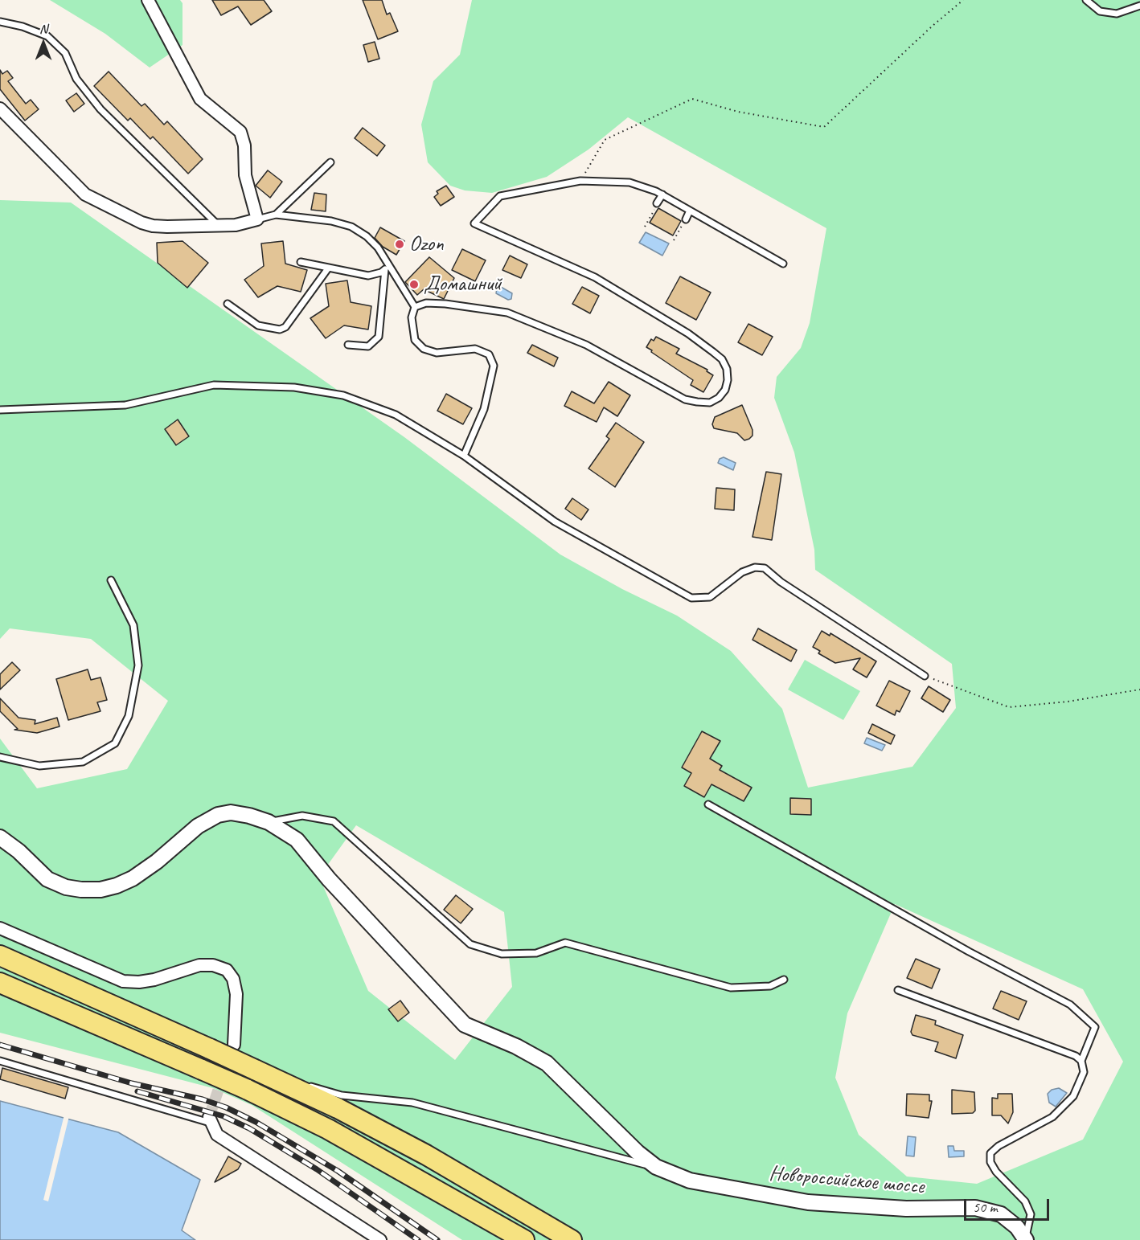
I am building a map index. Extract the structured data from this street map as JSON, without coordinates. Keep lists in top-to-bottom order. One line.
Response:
{"streets":{"street":["Новороссийское шоссе"]},"places":["Ozon","Домашний"],"scale_bar":"50 m","north":"top"}
